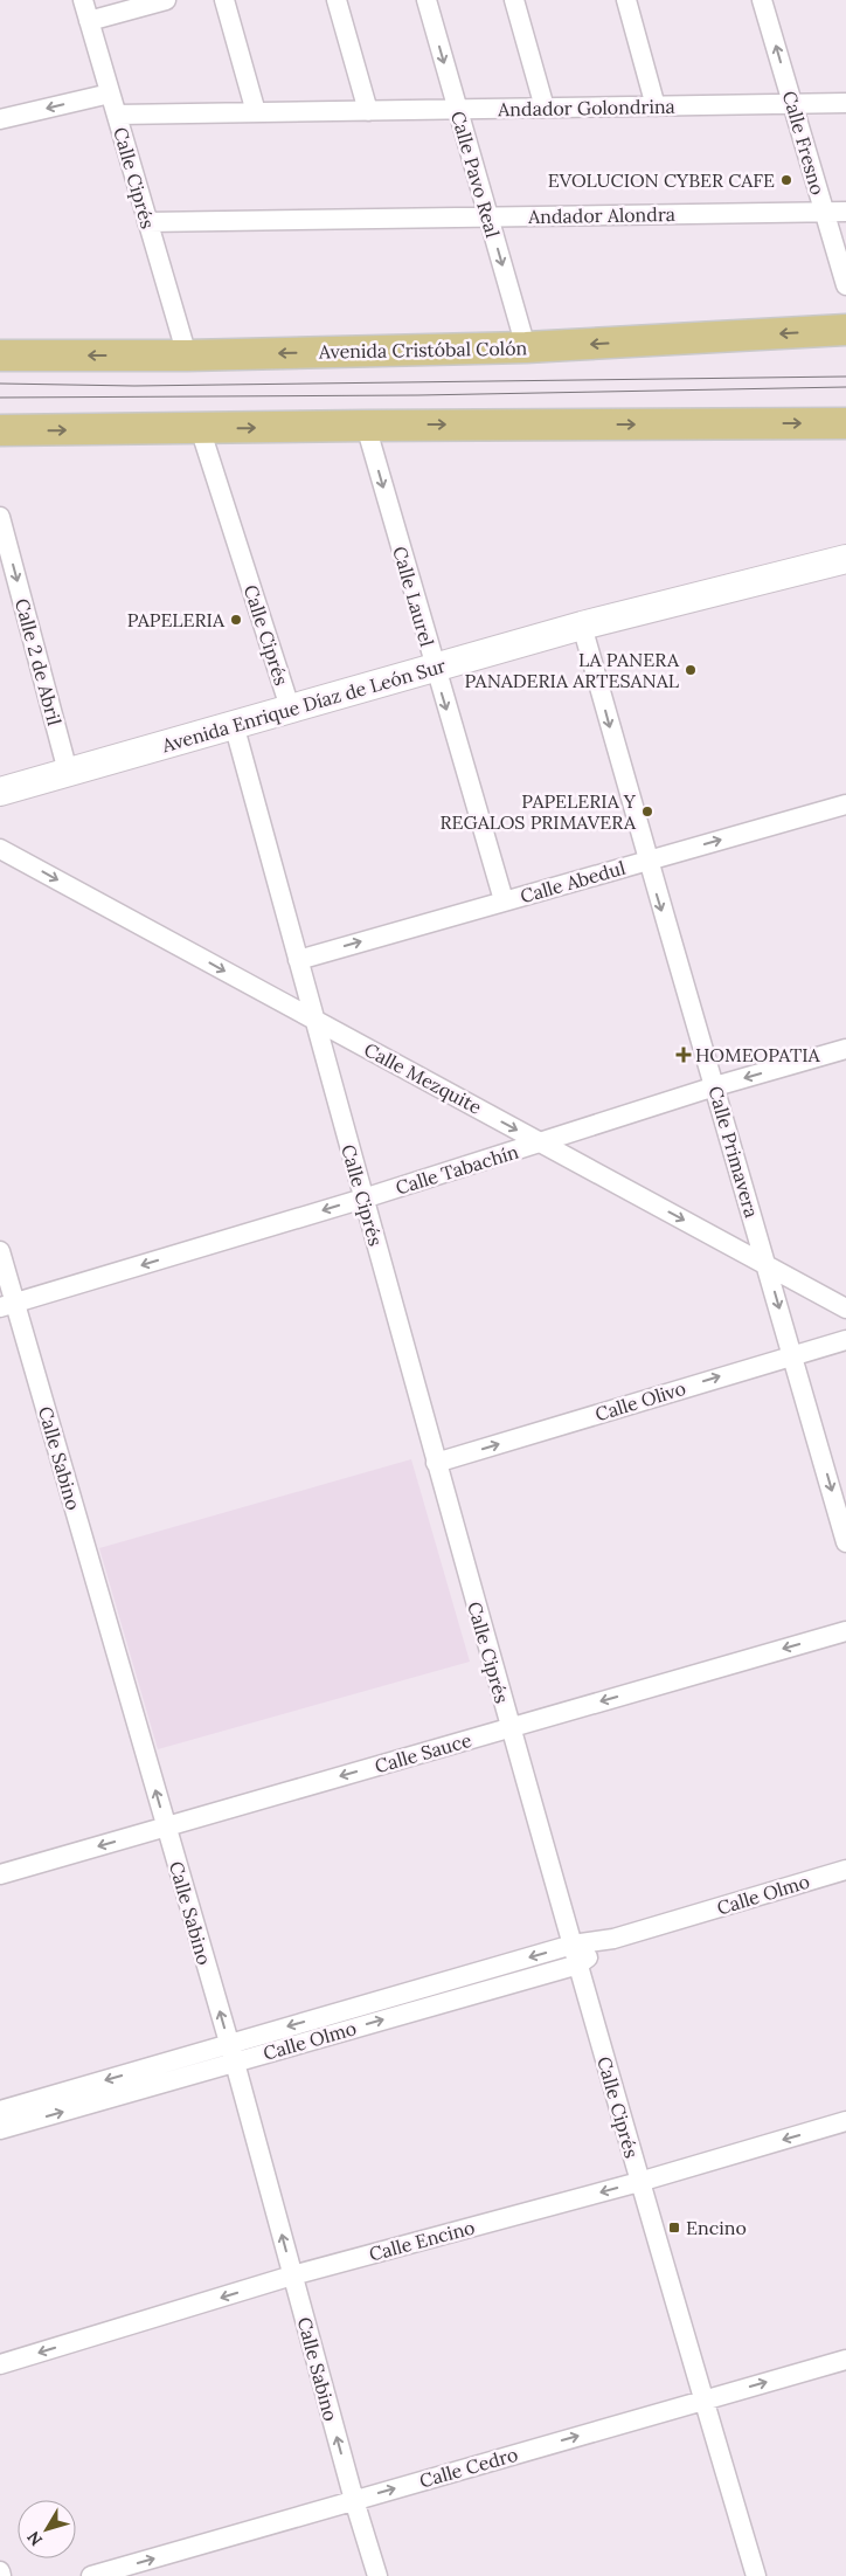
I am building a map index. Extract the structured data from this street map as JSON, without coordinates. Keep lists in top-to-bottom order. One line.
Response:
{"streets":{"main road":["Avenida Cristóbal Colón","Avenida Enrique Díaz de León Sur"],"street":["Andador Golondrina","Calle Fresno","Calle Pavo Real","Calle Ciprés","Andador Alondra","Calle Laurel","Calle 2 de Abril","Calle Abedul","Calle Mezquite","Calle Primavera","Calle Tabachín","Calle Olivo","Calle Sabino","Calle Sauce","Calle Olmo","Calle Encino","Calle Cedro"]},"crossings":[["Andador Golondrina","Calle Fresno"],["Andador Golondrina","Calle Pavo Real"],["Andador Golondrina","Calle Ciprés"],["Calle Fresno","Andador Alondra"],["Calle Pavo Real","Andador Alondra"],["Calle Pavo Real","Avenida Cristóbal Colón"],["Calle Ciprés","Andador Alondra"],["Calle Ciprés","Avenida Cristóbal Colón"],["Calle Ciprés","Avenida Enrique Díaz de León Sur"],["Calle Ciprés","Calle Abedul"],["Calle Ciprés","Calle Mezquite"],["Calle Ciprés","Calle Tabachín"],["Calle Ciprés","Calle Olivo"],["Calle Ciprés","Calle Sauce"],["Calle Ciprés","Calle Olmo"],["Calle Ciprés","Calle Encino"],["Calle Ciprés","Calle Cedro"],["Calle Laurel","Avenida Enrique Díaz de León Sur"],["Calle Laurel","Calle Abedul"],["Calle 2 de Abril","Avenida Enrique Díaz de León Sur"],["Avenida Enrique Díaz de León Sur","Calle Primavera"],["Calle Abedul","Calle Primavera"],["Calle Mezquite","Calle Primavera"],["Calle Mezquite","Calle Tabachín"],["Calle Primavera","Calle Tabachín"],["Calle Primavera","Calle Olivo"],["Calle Tabachín","Calle Sabino"],["Calle Sabino","Calle Sauce"],["Calle Sabino","Calle Olmo"],["Calle Sabino","Calle Encino"],["Calle Sabino","Calle Cedro"]],"one_way":["Calle Laurel","Calle 2 de Abril","Calle Abedul","Calle Mezquite","Calle Primavera","Calle Tabachín","Calle Olivo","Calle Sabino","Calle Sauce","Calle Encino","Calle Cedro"],"places":{"other":["EVOLUCION CYBER CAFE","PAPELERIA","LA PANERA PANADERIA ARTESANAL","PAPELERIA Y REGALOS PRIMAVERA"],"health":["HOMEOPATIA"],"transit":["Encino"]},"north":"bottom left"}
